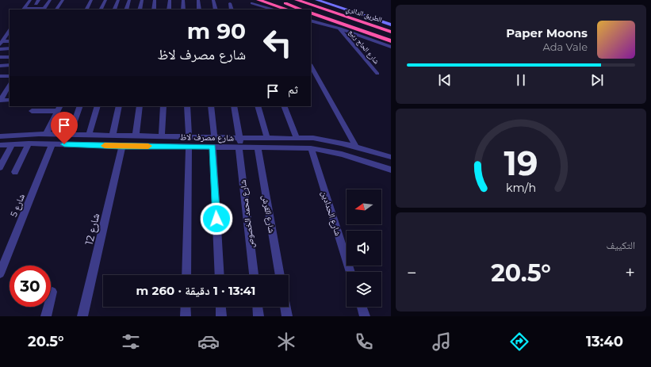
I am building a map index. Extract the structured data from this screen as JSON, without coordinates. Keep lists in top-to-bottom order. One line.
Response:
{"streets":{"highway":["الطريق الدائري"],"street":["شارع الحاج ربيع","شارع مصرف لاظ","شارع 5","شارع الحدادين","شارع محمد الخصوص","شارع القرش","شارع 12"]},"crossings":[["شارع مصرف لاظ","شارع 5"],["شارع مصرف لاظ","شارع الحدادين"],["شارع مصرف لاظ","شارع محمد الخصوص"],["شارع مصرف لاظ","شارع القرش"],["شارع مصرف لاظ","شارع 12"]],"north":"left","page":{"turn":["90 m","شارع مصرف لاظ"],"song":["Paper Moons","Ada Vale"],"then":"ثم","tile":"التكييف","heat":["−","20.5°","+"],"limit":"30","trip":"13:41 · 1 دقيقة · 260 m","tabs":["13:40","20.5°"],"gauge":["19","km/h"]}}
